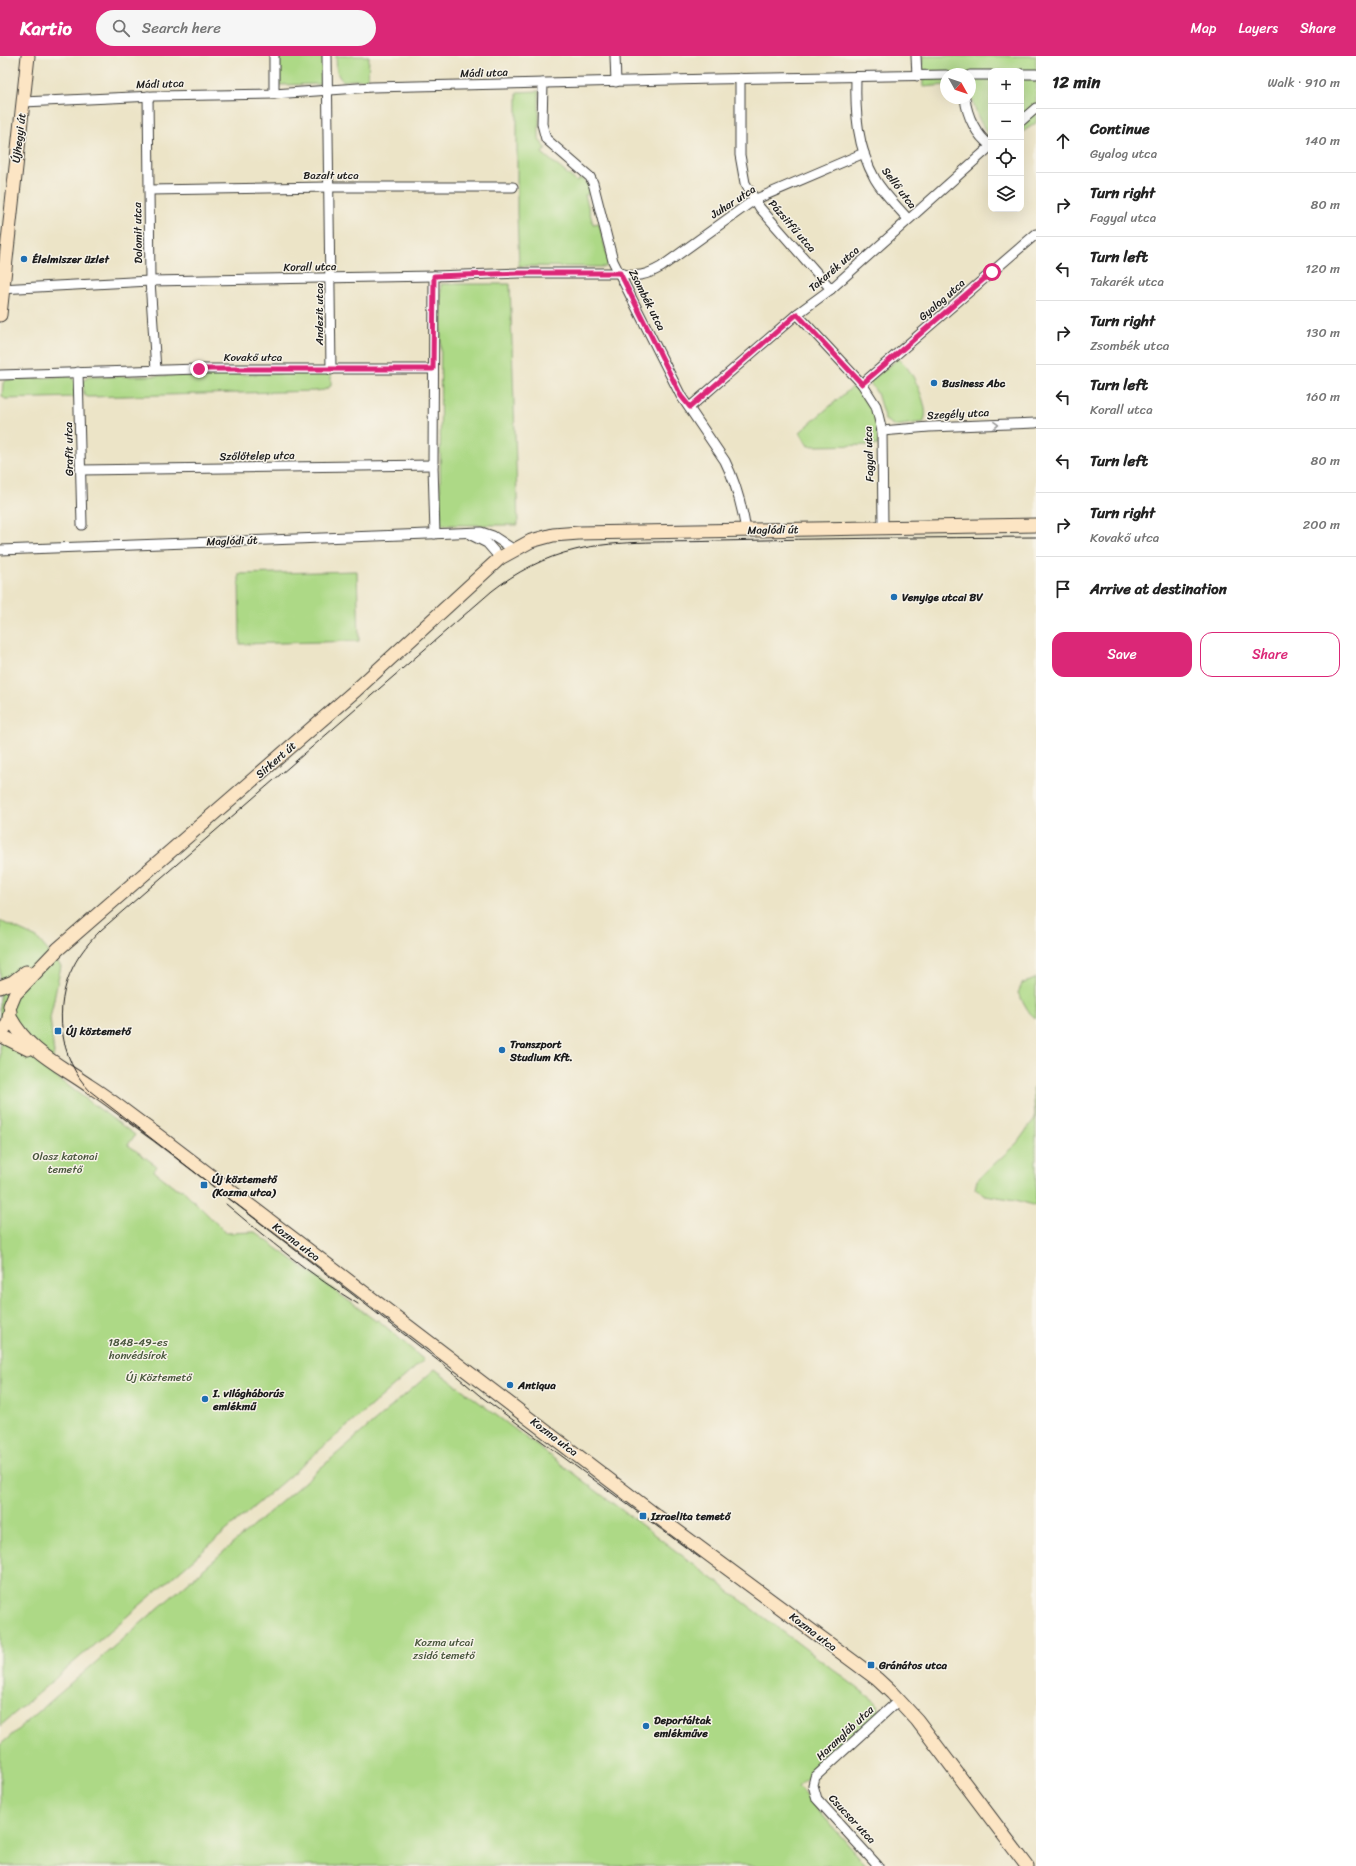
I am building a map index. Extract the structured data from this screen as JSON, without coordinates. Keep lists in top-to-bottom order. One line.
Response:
{"streets":{"street":["Mádi utca","Újhegyi út","Bazalt utca","Sellő utca","Juhar utca","Pázsitfű utca","Dolomit utca","Korall utca","Takarék utca","Zsombék utca","Gyalog utca","Andezit utca","Kovakő utca","Szegély utca","Grafit utca","Fagyal utca","Szőlőtelep utca","Maglódi út","Sírkert út","Kozma utca","Harangláb utca","Csucsor utca"]},"crossings":[["Mádi utca","Újhegyi út"],["Mádi utca","Sellő utca"],["Mádi utca","Pázsitfű utca"],["Mádi utca","Dolomit utca"],["Mádi utca","Zsombék utca"],["Mádi utca","Andezit utca"],["Újhegyi út","Korall utca"],["Bazalt utca","Dolomit utca"],["Bazalt utca","Andezit utca"],["Sellő utca","Juhar utca"],["Sellő utca","Takarék utca"],["Juhar utca","Pázsitfű utca"],["Juhar utca","Korall utca"],["Juhar utca","Zsombék utca"],["Pázsitfű utca","Takarék utca"],["Dolomit utca","Korall utca"],["Dolomit utca","Kovakő utca"],["Korall utca","Zsombék utca"],["Korall utca","Andezit utca"],["Takarék utca","Zsombék utca"],["Takarék utca","Fagyal utca"],["Zsombék utca","Maglódi út"],["Gyalog utca","Fagyal utca"],["Andezit utca","Kovakő utca"],["Kovakő utca","Grafit utca"],["Szegély utca","Fagyal utca"],["Grafit utca","Szőlőtelep utca"],["Fagyal utca","Maglódi út"],["Maglódi út","Sírkert út"],["Sírkert út","Kozma utca"],["Kozma utca","Harangláb utca"],["Harangláb utca","Csucsor utca"]],"one_way":["Szegély utca"],"parks":["Olasz katonai temető","1848-49-es honvédsírok","Új Köztemető","Kozma utcai zsidó temető"],"places":{"other":["Élelmiszer üzlet","Business Abc","Venyige utcai BV","Transzport Studium Kft.","Antiqua","I. világháborús emlékmű","Deportáltak emlékműve"],"transit":["Új köztemető","Új köztemető (Kozma utca)","Izraelita temető","Gránátos utca"]},"north":"bottom right","page":{"header":"Kartio","search":"Search here","nav":["Map","Layers","Share"],"heading":["12 min","Walk · 910 m"],"map_buttons":["+","−"],"list":[["Continue","Gyalog utca","140 m"],["Turn right","Fagyal utca","80 m"],["Turn left","Takarék utca","120 m"],["Turn right","Zsombék utca","130 m"],["Turn left","Korall utca","160 m"],["Turn left","80 m"],["Turn right","Kovakő utca","200 m"],"Arrive at destination"],"buttons":["Save","Share"]}}
